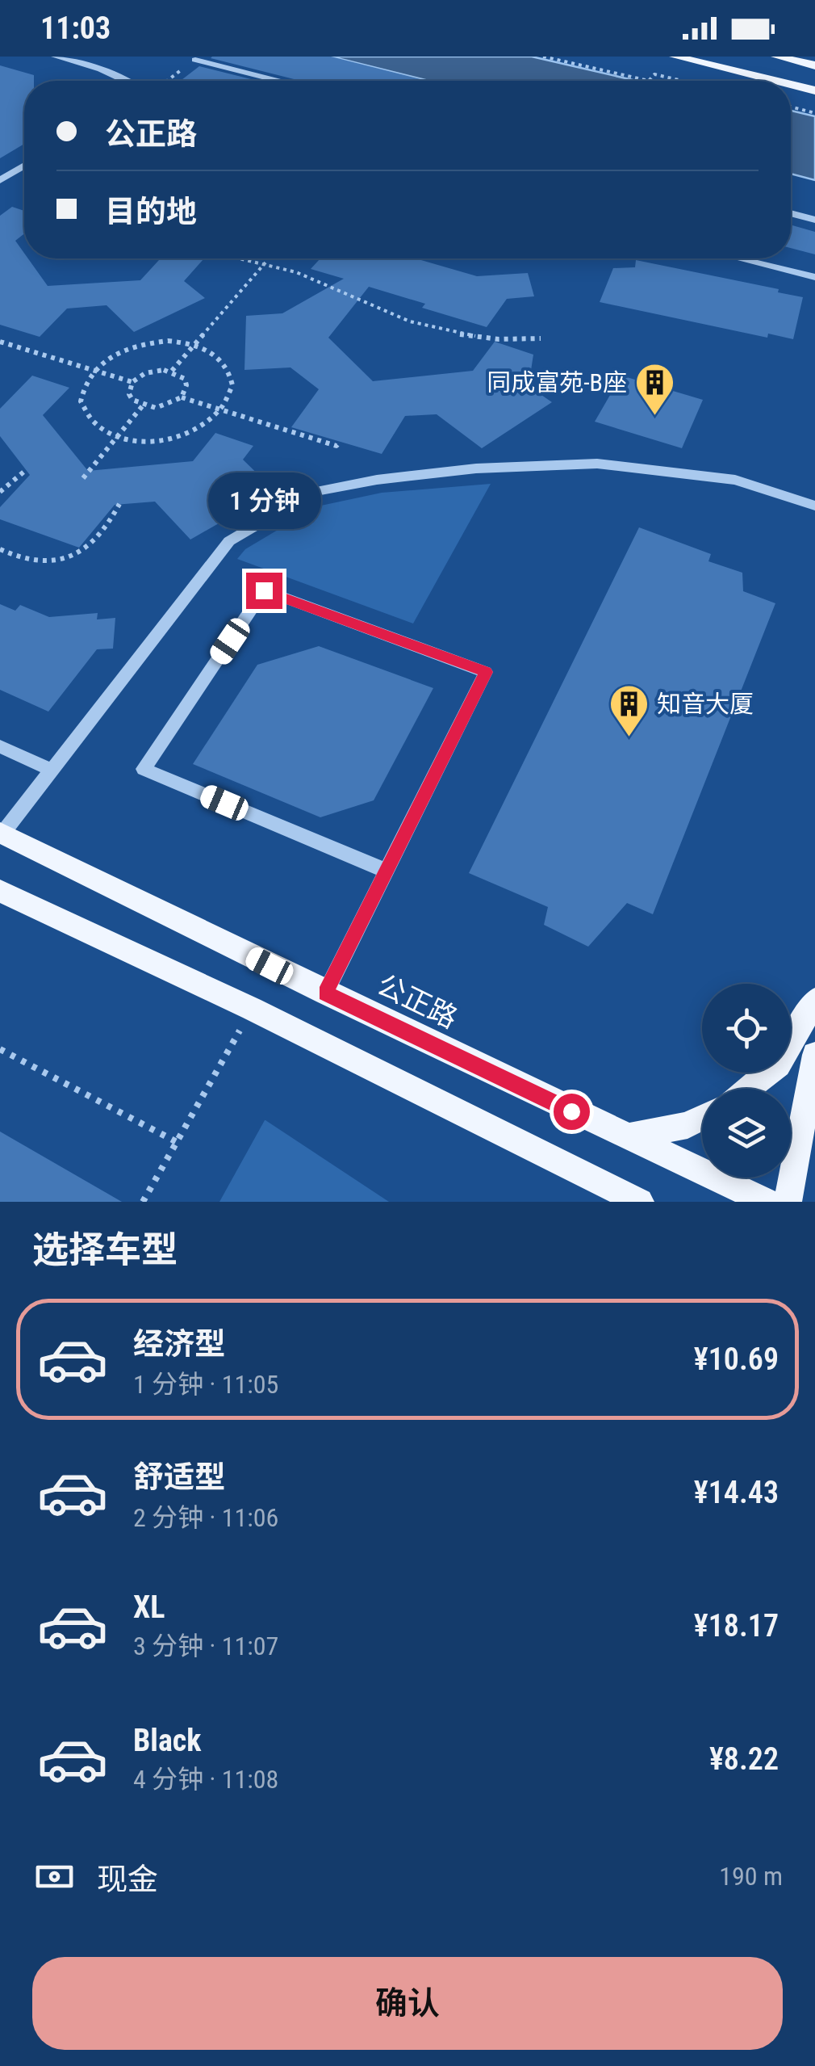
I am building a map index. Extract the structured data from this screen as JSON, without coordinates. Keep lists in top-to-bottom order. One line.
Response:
{"streets":{"main road":["公正路"]},"places":{"building":["同成富苑-B座","知音大厦"]},"page":{"status":"11:03","banner":["公正路","目的地"],"bubble":"1 分钟","heading":"选择车型","list":[{"name":"经济型","note":"1 分钟 · 11:05","value":"¥10.69"},{"name":"舒适型","note":"2 分钟 · 11:06","value":"¥14.43"},{"name":"XL","note":"3 分钟 · 11:07","value":"¥18.17"},{"name":"Black","note":"4 分钟 · 11:08","value":"¥8.22"}],"pay":["现金","190 m"],"buttons":"确认"}}
